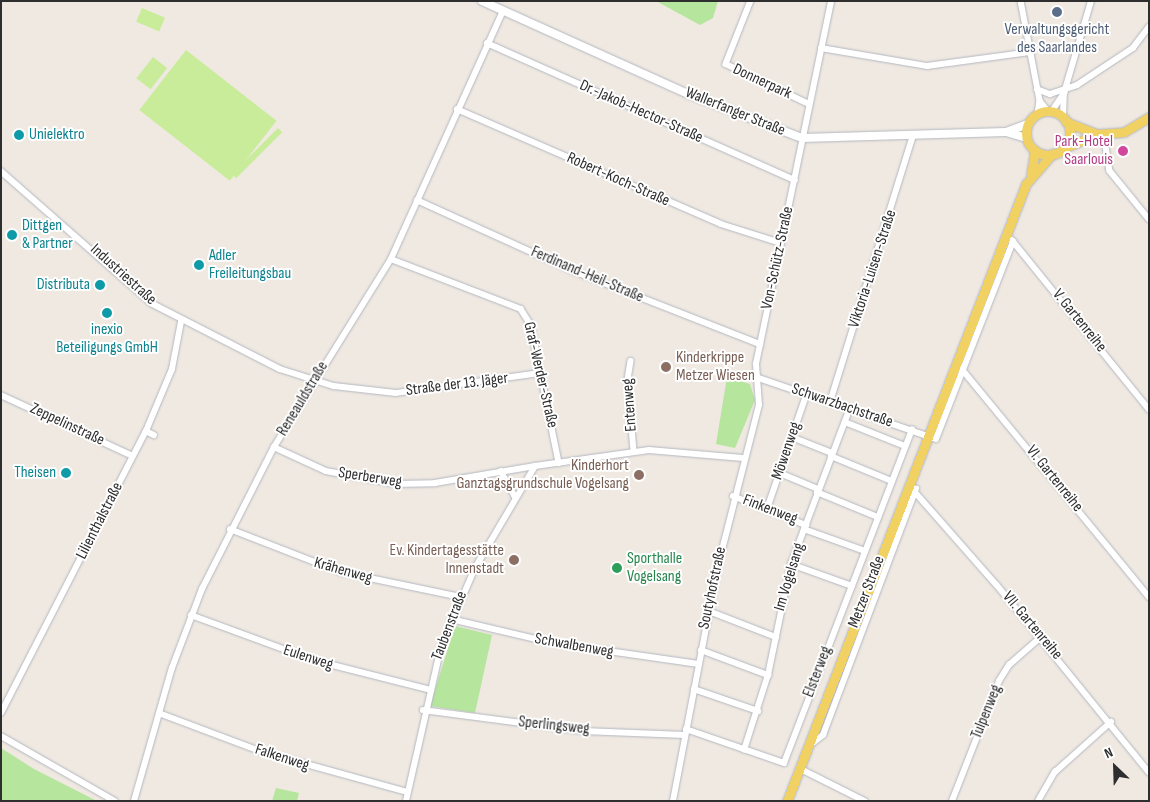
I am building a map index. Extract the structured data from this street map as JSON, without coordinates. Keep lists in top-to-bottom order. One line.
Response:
{"streets":{"main road":["Wallerfanger Straße","Metzer Straße"],"street":["Donnerpark","Dr.-Jakob-Hector-Straße","Robert-Koch-Straße","Von-Schütz-Straße","Viktoria-Luisen-Straße","Industriestraße","Ferdinand-Heil-Straße","V. Gartenreihe","Graf-Werder-Straße","Straße der 13. Jäger","Reneauldstraße","Entenweg","Schwarzbachstraße","Zeppelinstraße","Möwenweg","Sperberweg","VI. Gartenreihe","Finkenweg","Lilienthalstraße","Krähenweg","Im Vogelsang","Soutyhofstraße","Taubenstraße","VII. Gartenreihe","Schwalbenweg","Eulenweg","Elsterweg","Tulpenweg","Sperlingsweg","Falkenweg"]},"crossings":[["Donnerpark","Von-Schütz-Straße"],["Dr.-Jakob-Hector-Straße","Von-Schütz-Straße"],["Dr.-Jakob-Hector-Straße","Reneauldstraße"],["Wallerfanger Straße","Von-Schütz-Straße"],["Wallerfanger Straße","Viktoria-Luisen-Straße"],["Wallerfanger Straße","Reneauldstraße"],["Wallerfanger Straße","Metzer Straße"],["Robert-Koch-Straße","Von-Schütz-Straße"],["Robert-Koch-Straße","Reneauldstraße"],["Von-Schütz-Straße","Ferdinand-Heil-Straße"],["Von-Schütz-Straße","Schwarzbachstraße"],["Von-Schütz-Straße","Soutyhofstraße"],["Viktoria-Luisen-Straße","Schwarzbachstraße"],["Industriestraße","Straße der 13. Jäger"],["Industriestraße","Reneauldstraße"],["Industriestraße","Lilienthalstraße"],["Ferdinand-Heil-Straße","Reneauldstraße"],["V. Gartenreihe","Metzer Straße"],["Graf-Werder-Straße","Straße der 13. Jäger"],["Graf-Werder-Straße","Reneauldstraße"],["Straße der 13. Jäger","Reneauldstraße"],["Reneauldstraße","Sperberweg"],["Reneauldstraße","Krähenweg"],["Reneauldstraße","Eulenweg"],["Reneauldstraße","Falkenweg"],["Schwarzbachstraße","Möwenweg"],["Schwarzbachstraße","Im Vogelsang"],["Schwarzbachstraße","Soutyhofstraße"],["Schwarzbachstraße","Metzer Straße"],["Schwarzbachstraße","Elsterweg"],["Zeppelinstraße","Lilienthalstraße"],["Möwenweg","Finkenweg"],["Sperberweg","Taubenstraße"],["VI. Gartenreihe","Metzer Straße"],["Finkenweg","Im Vogelsang"],["Finkenweg","Soutyhofstraße"],["Finkenweg","Elsterweg"],["Krähenweg","Taubenstraße"],["Im Vogelsang","Elsterweg"],["Soutyhofstraße","Schwalbenweg"],["Soutyhofstraße","Elsterweg"],["Soutyhofstraße","Sperlingsweg"],["Metzer Straße","VII. Gartenreihe"],["Taubenstraße","Schwalbenweg"],["Taubenstraße","Eulenweg"],["Taubenstraße","Sperlingsweg"],["Taubenstraße","Falkenweg"],["VII. Gartenreihe","Tulpenweg"],["Elsterweg","Sperlingsweg"]],"places":["Verwaltungsgericht des Saarlandes","Unielektro","Park-Hotel Saarlouis","Dittgen & Partner","Adler Freileitungsbau","Distributa","inexio Beteiligungs GmbH","Kinderkrippe Metzer Wiesen","Theisen","Kinderhort Ganztagsgrundschule Vogelsang","Ev. Kindertagesstätte Innenstadt","Sporthalle Vogelsang"],"north":"top left"}
